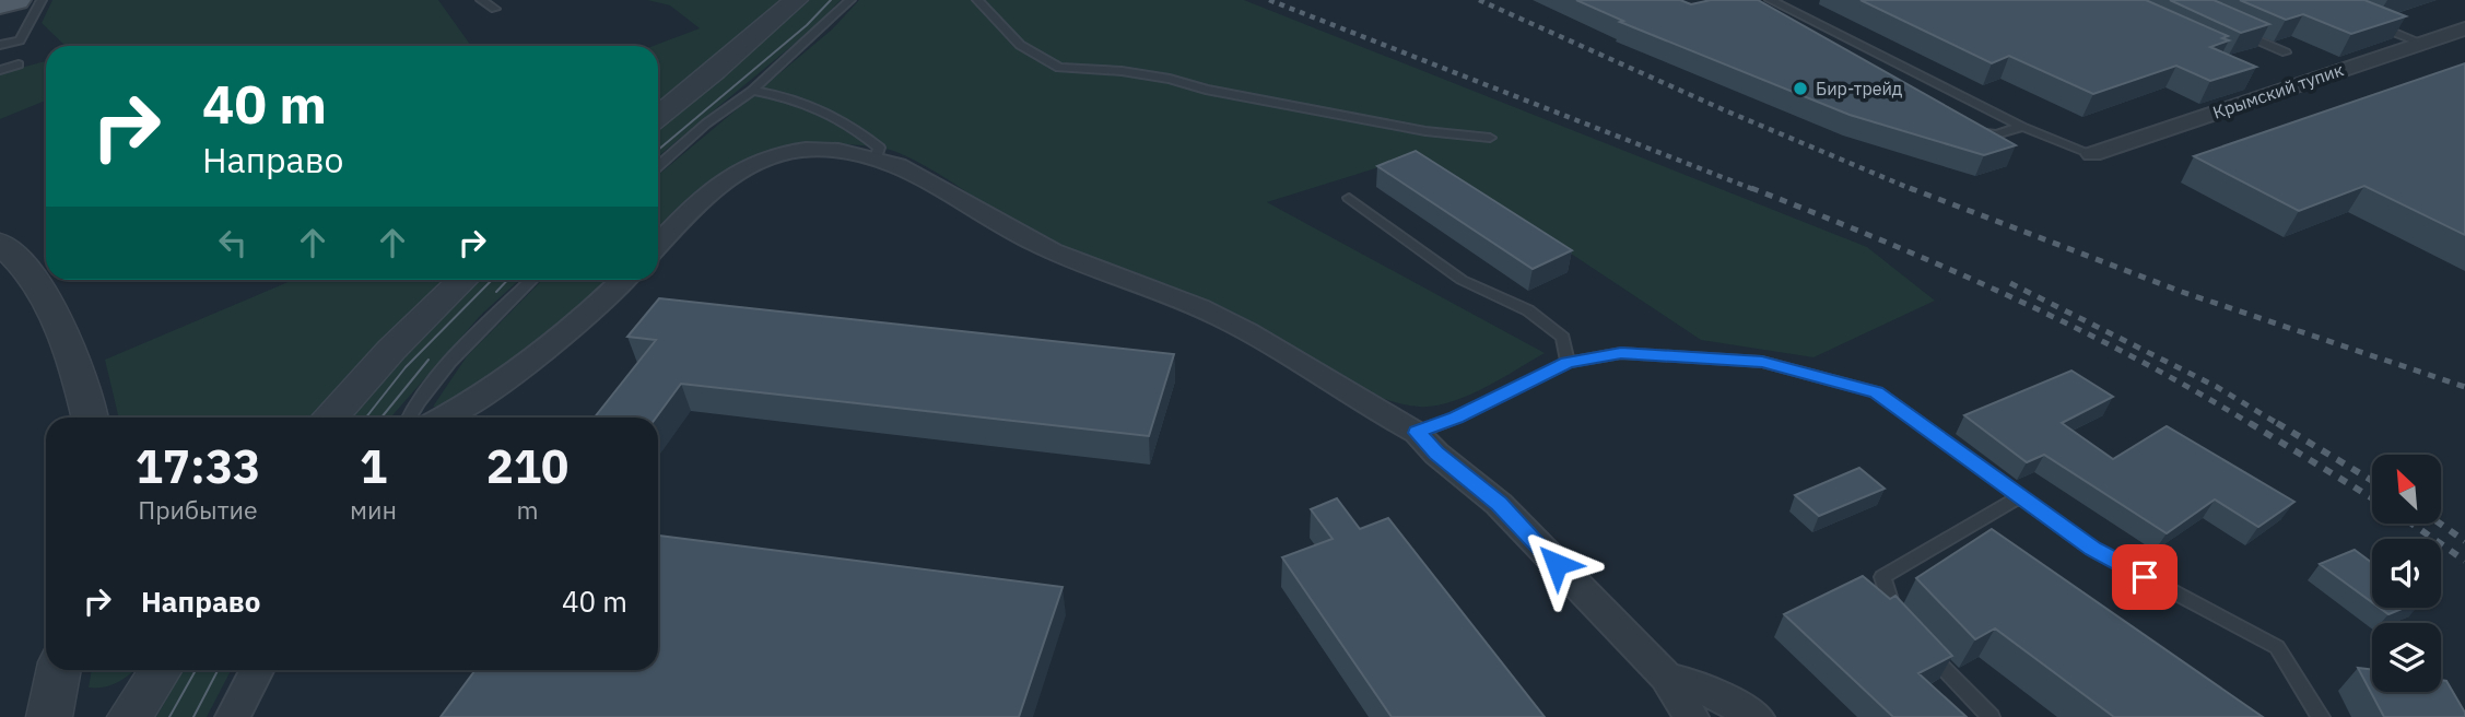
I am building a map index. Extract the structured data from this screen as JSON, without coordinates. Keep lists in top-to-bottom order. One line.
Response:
{"streets":{"street":["Крымский тупик"]},"places":["Бир-трейд"],"north":"top left","page":{"turn":["40 m","Направо"],"eta":["17:33","Прибытие","1","мин","210","m"],"list":[{"name":"Направо","value":"40 m"}]}}
